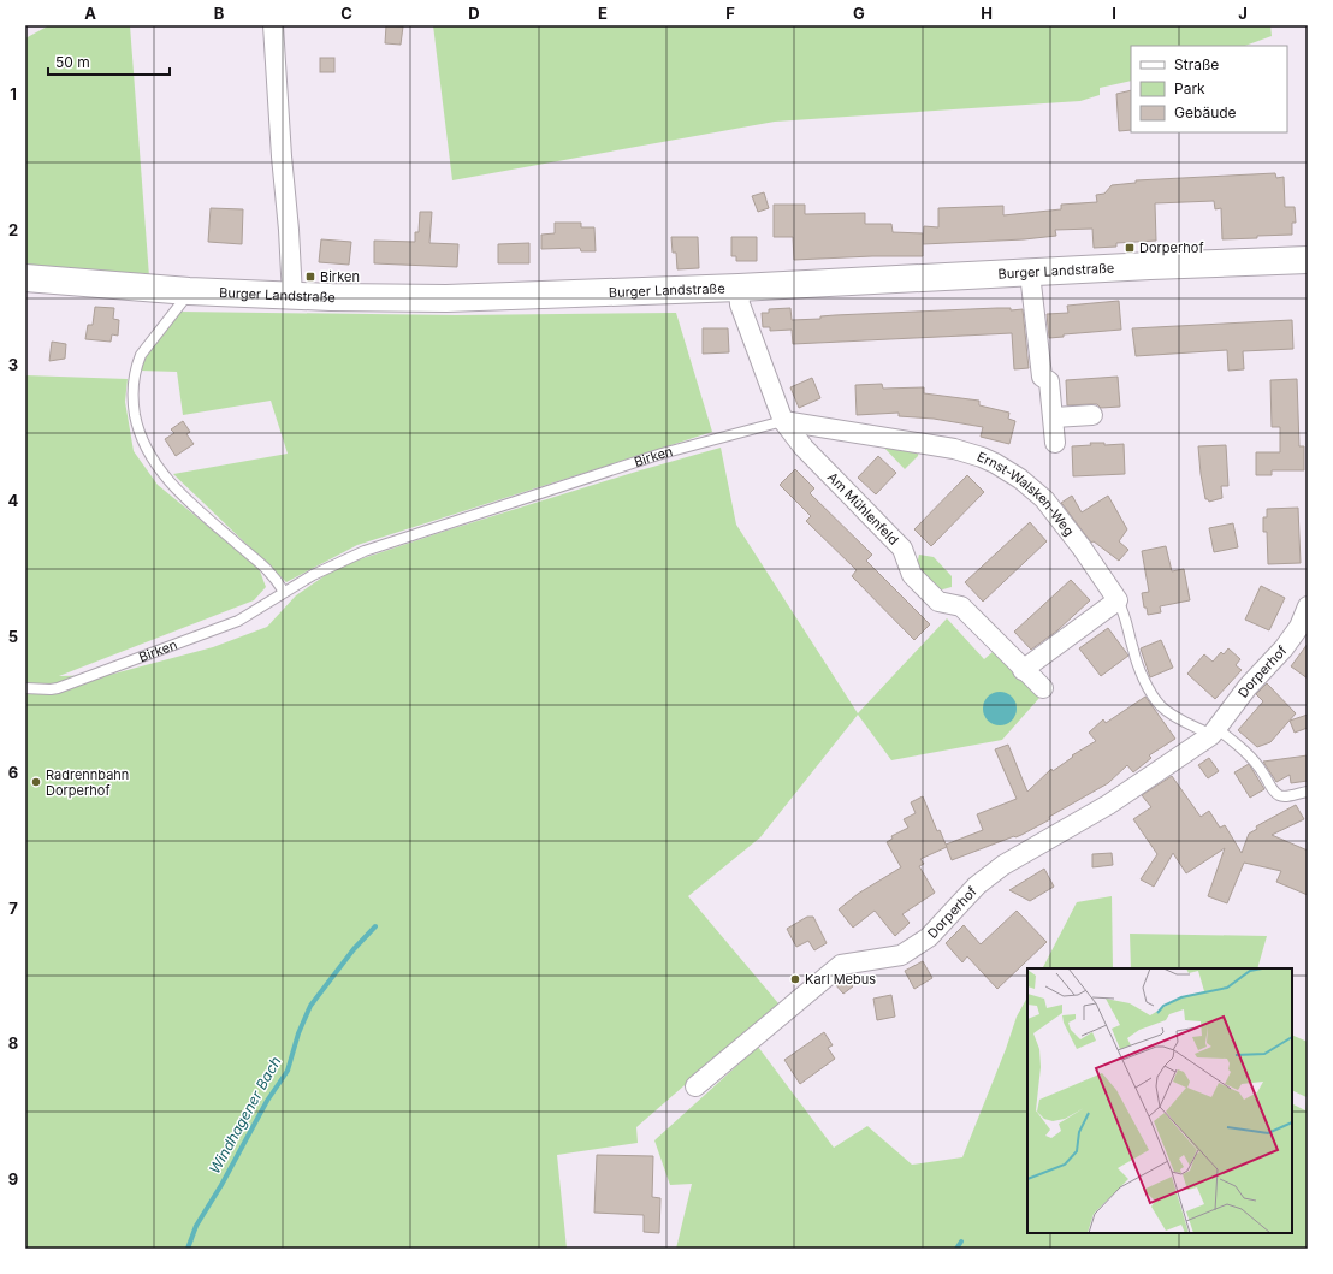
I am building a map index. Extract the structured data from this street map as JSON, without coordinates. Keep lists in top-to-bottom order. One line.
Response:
{"streets":{"main road":["Burger Landstraße"],"street":["Ernst-Walsken-Weg","Am Mühlenfeld","Dorperhof"],"lane":["Birken"]},"crossings":[["Burger Landstraße","Am Mühlenfeld"],["Birken","Ernst-Walsken-Weg"],["Birken","Am Mühlenfeld"],["Ernst-Walsken-Weg","Am Mühlenfeld"]],"water":["Windhagener Bach"],"places":{"transit":["Dorperhof","Birken"],"other":["Radrennbahn Dorperhof","Karl Mebus"]},"legend":["Straße","Park","Gebäude"],"scale_bar":"50 m","grid":{"columns":["A","B","C","D","E","F","G","H","I","J"],"rows":["1","2","3","4","5","6","7","8","9"]}}
